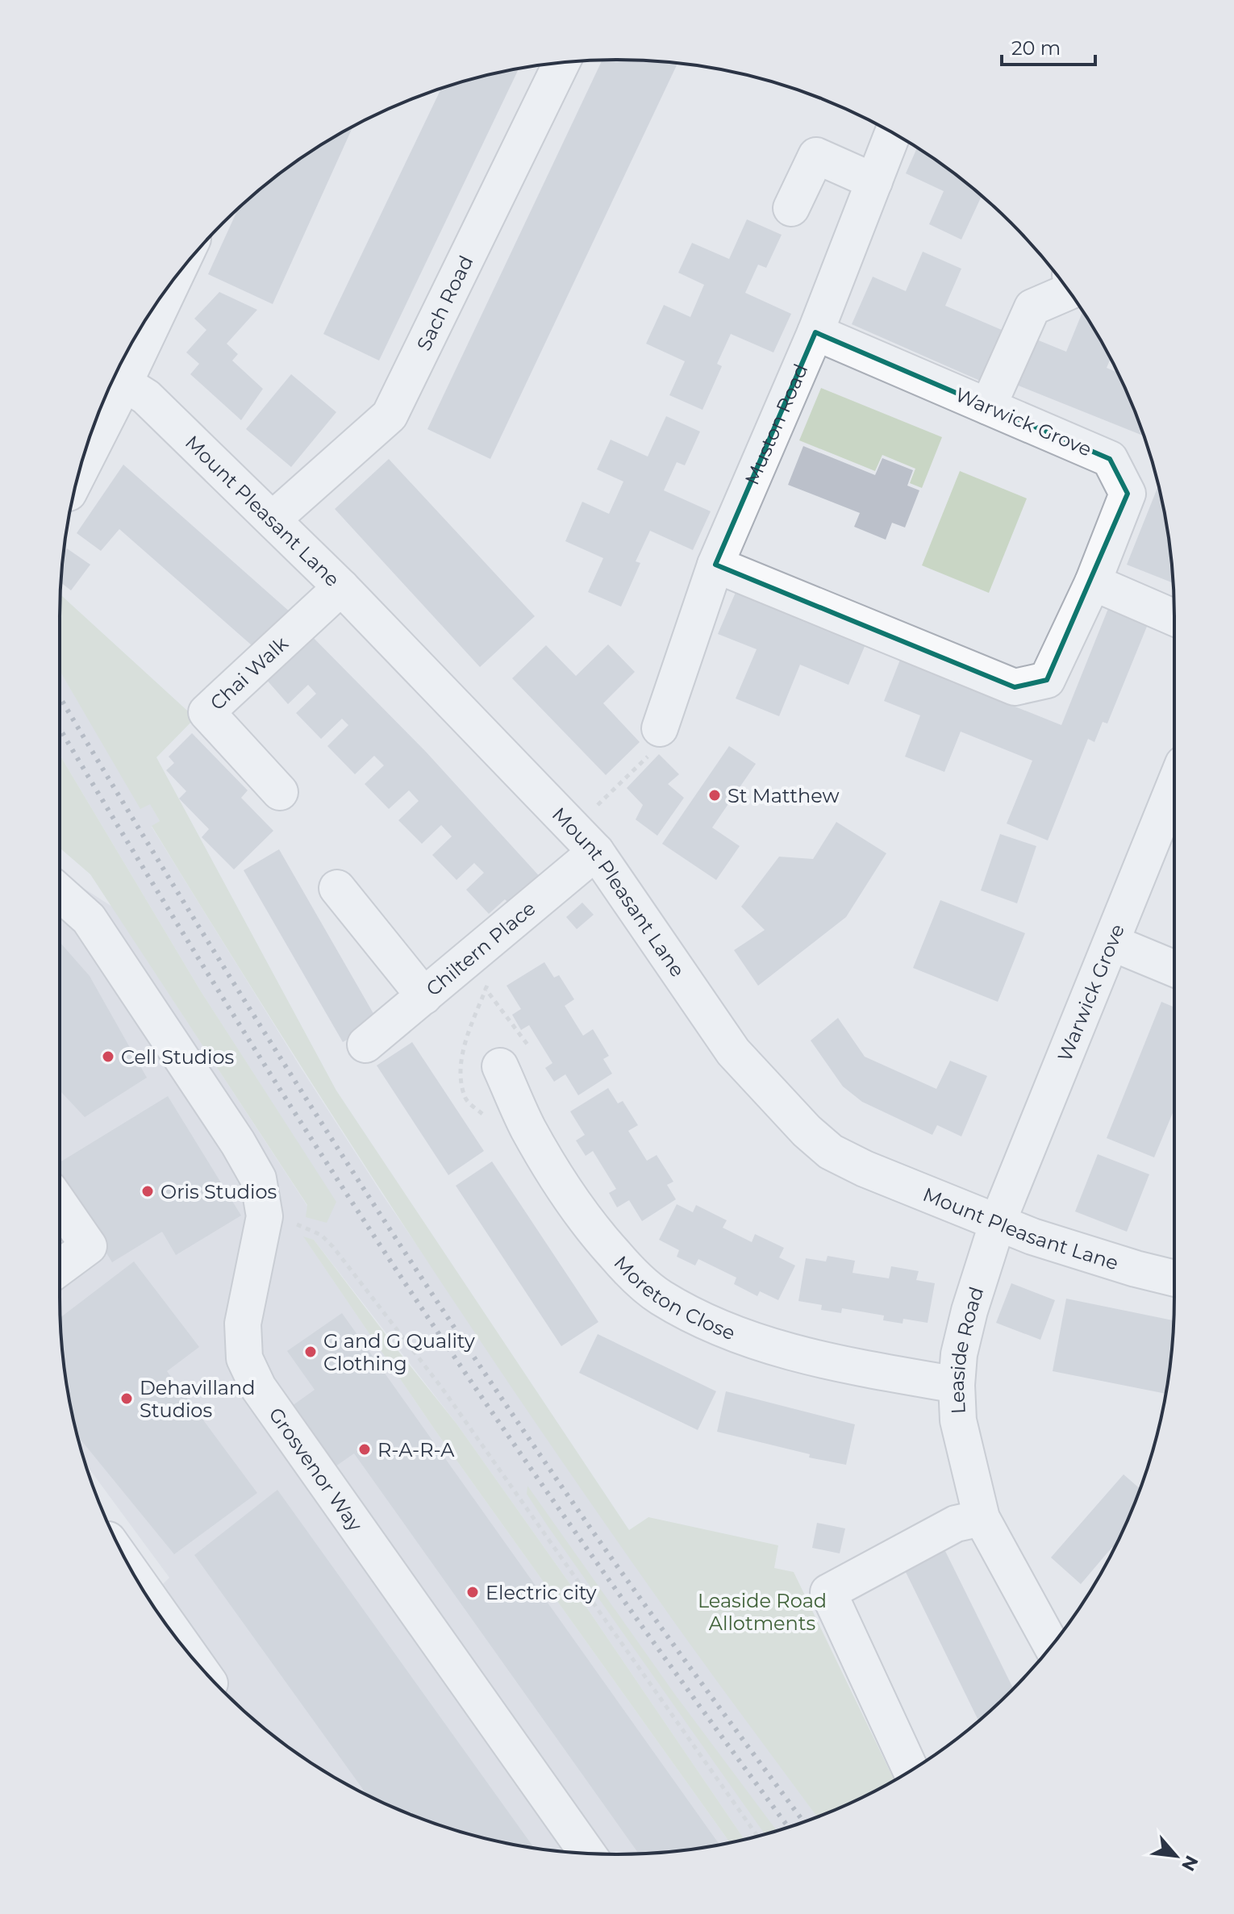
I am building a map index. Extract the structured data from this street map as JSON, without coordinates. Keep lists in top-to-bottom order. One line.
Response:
{"streets":{"street":["Sach Road","Warwick Grove","Muston Road","Mount Pleasant Lane","Chai Walk","Chiltern Place","Moreton Close","Leaside Road","Grosvenor Way"]},"crossings":[["Sach Road","Mount Pleasant Lane"],["Warwick Grove","Muston Road"],["Warwick Grove","Mount Pleasant Lane"],["Warwick Grove","Leaside Road"],["Mount Pleasant Lane","Chai Walk"],["Mount Pleasant Lane","Chiltern Place"],["Mount Pleasant Lane","Leaside Road"],["Moreton Close","Leaside Road"]],"parks":["Leaside Road Allotments"],"places":["St Matthew","Cell Studios","Oris Studios","G and G Quality Clothing","Dehavilland Studios","R-A-R-A","Electric city"],"scale_bar":"20 m","north":"bottom right"}
